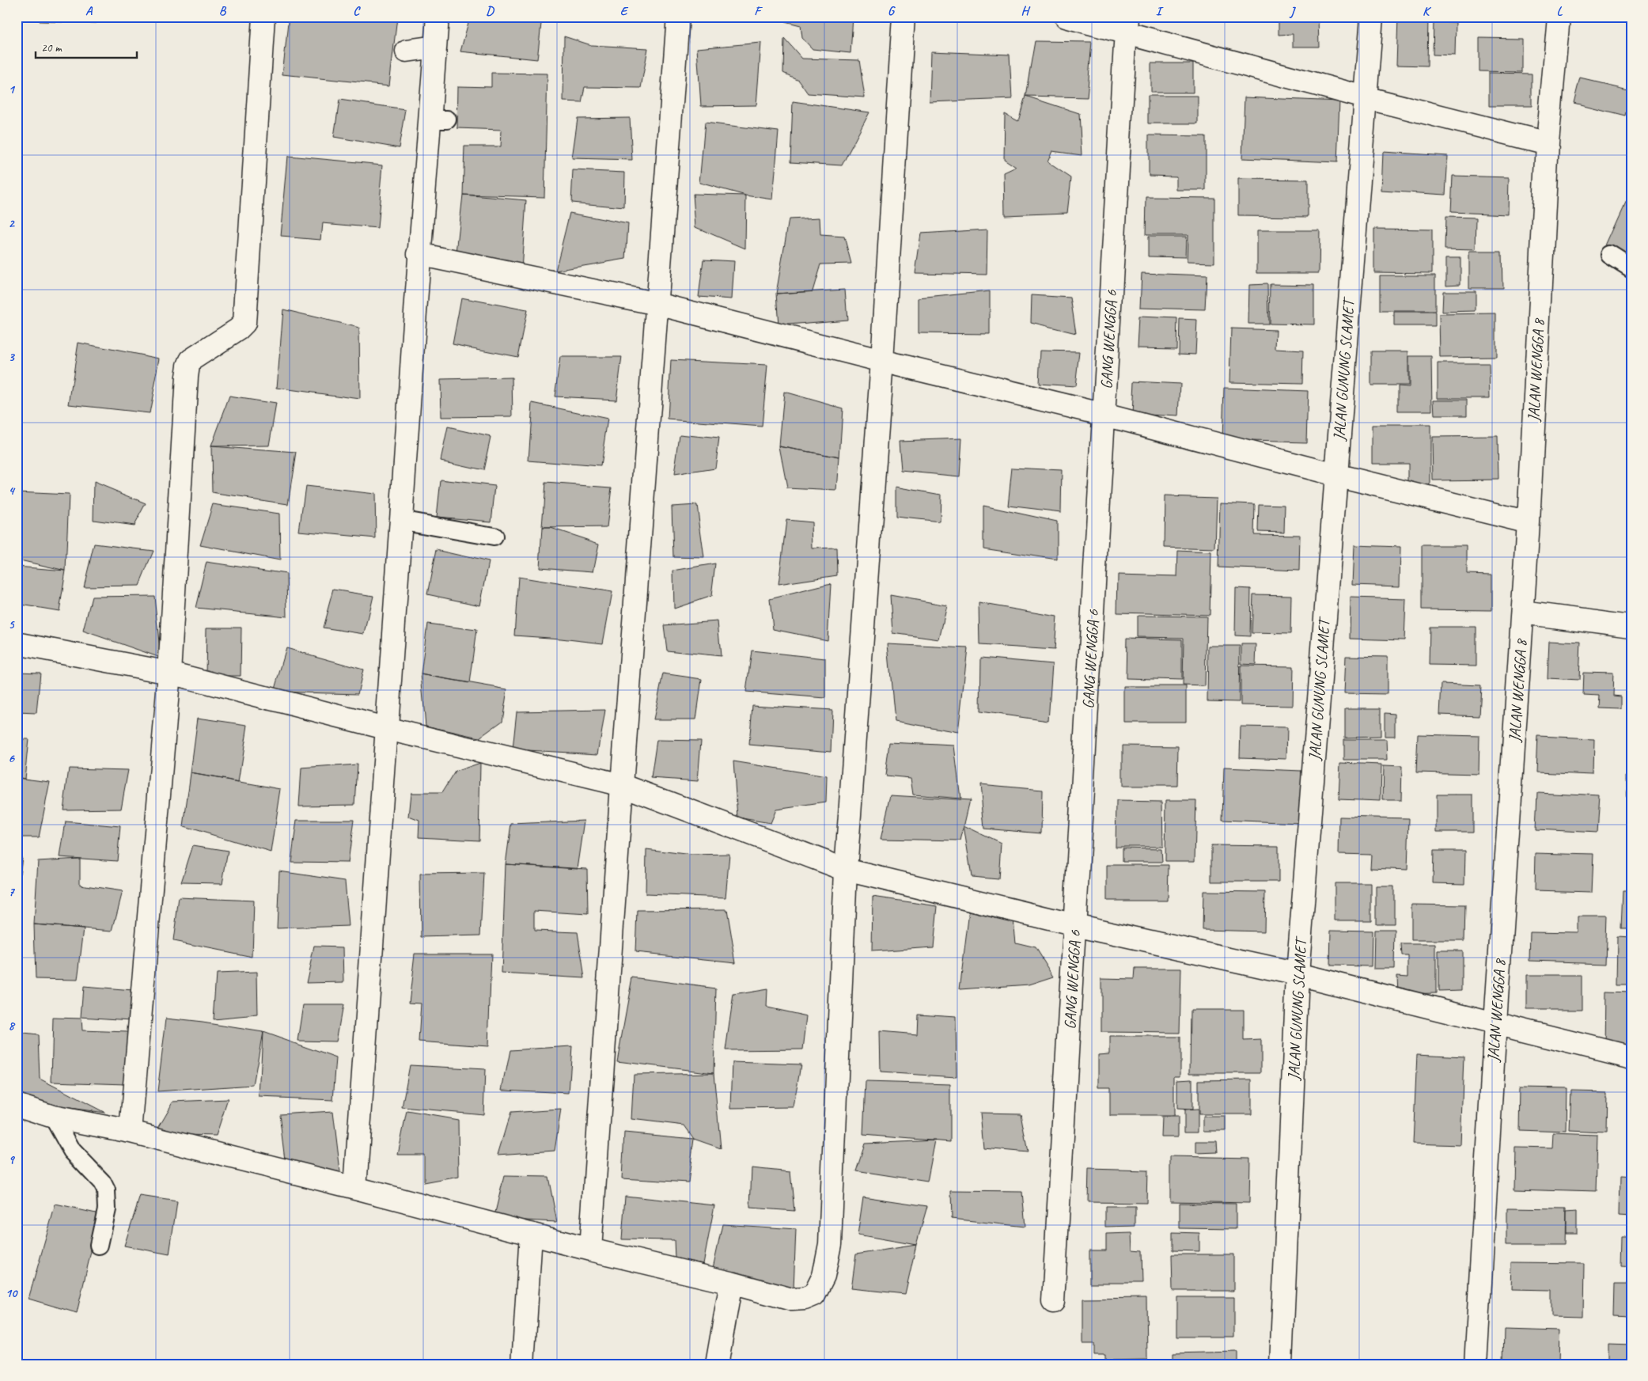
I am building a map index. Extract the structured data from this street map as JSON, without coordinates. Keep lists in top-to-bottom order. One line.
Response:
{"streets":{"street":["GANG WENGGA 6","JALAN GUNUNG SLAMET","JALAN WENGGA 8"]},"scale_bar":"20 m","grid":{"columns":["A","B","C","D","E","F","G","H","I","J","K","L"],"rows":["1","2","3","4","5","6","7","8","9","10"]}}
